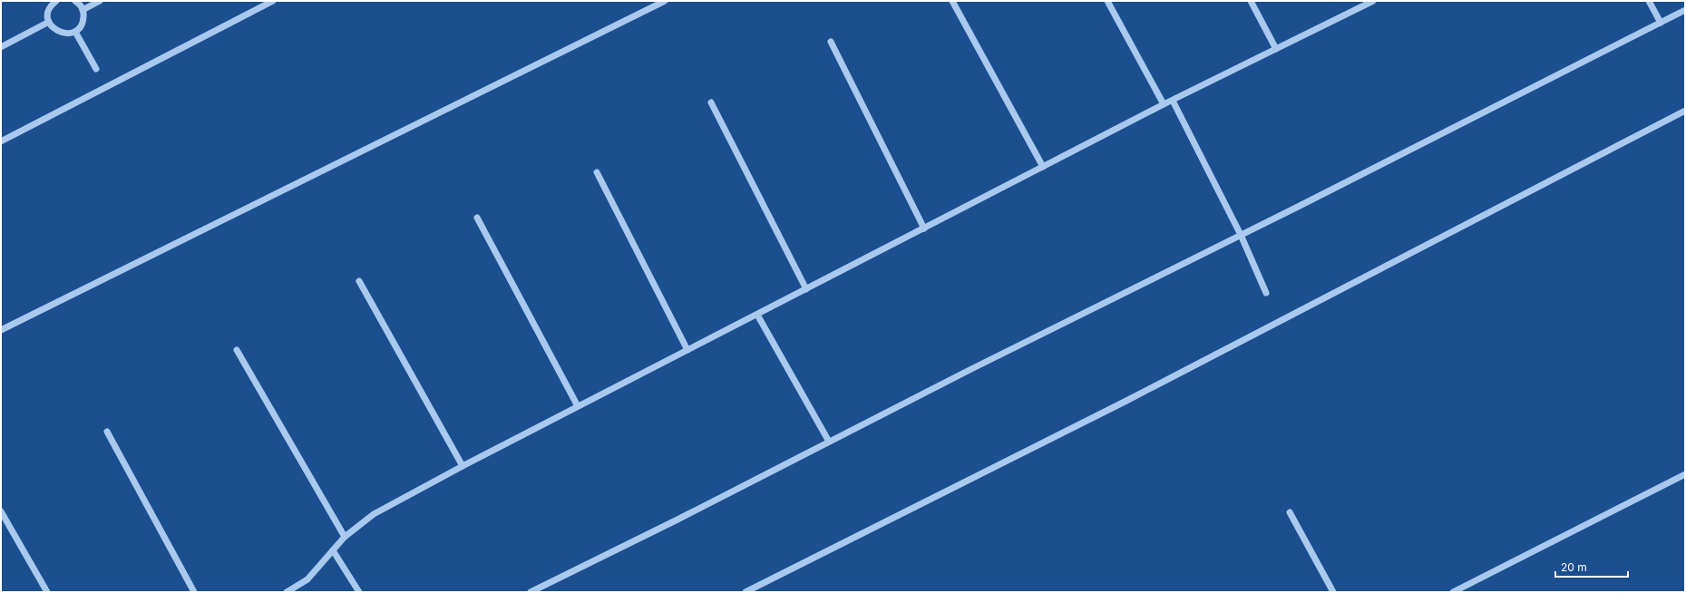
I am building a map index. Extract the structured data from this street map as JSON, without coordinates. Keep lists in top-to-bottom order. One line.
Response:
{"scale_bar":"20 m"}
